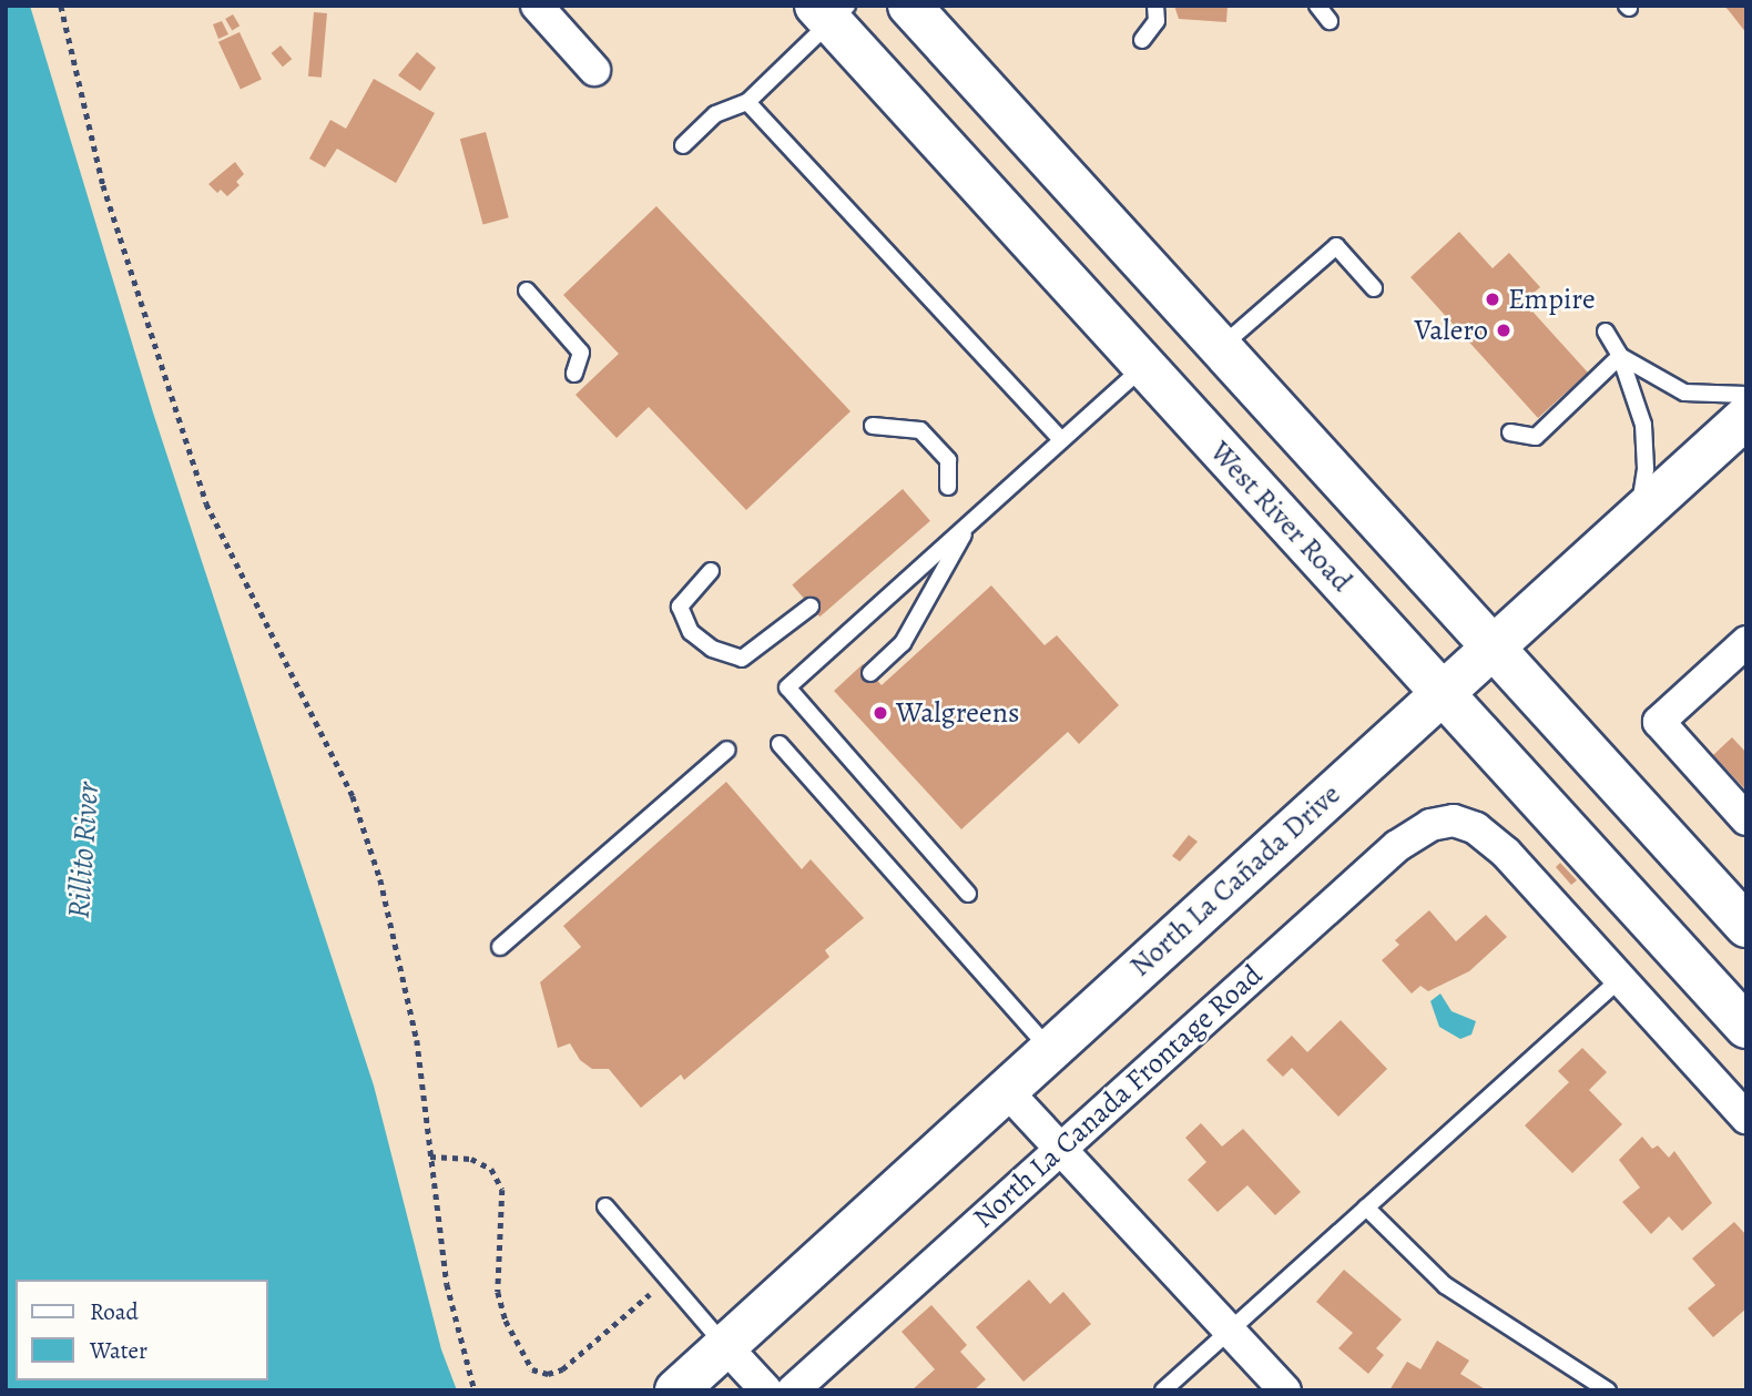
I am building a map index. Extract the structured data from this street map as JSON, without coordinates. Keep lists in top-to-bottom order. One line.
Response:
{"streets":{"main road":["West River Road","North La Cañada Drive"],"street":["North La Canada Frontage Road"]},"crossings":[["West River Road","North La Cañada Drive"]],"water":["Rillito River"],"places":["Empire","Valero","Walgreens"],"legend":["Road","Water"]}
